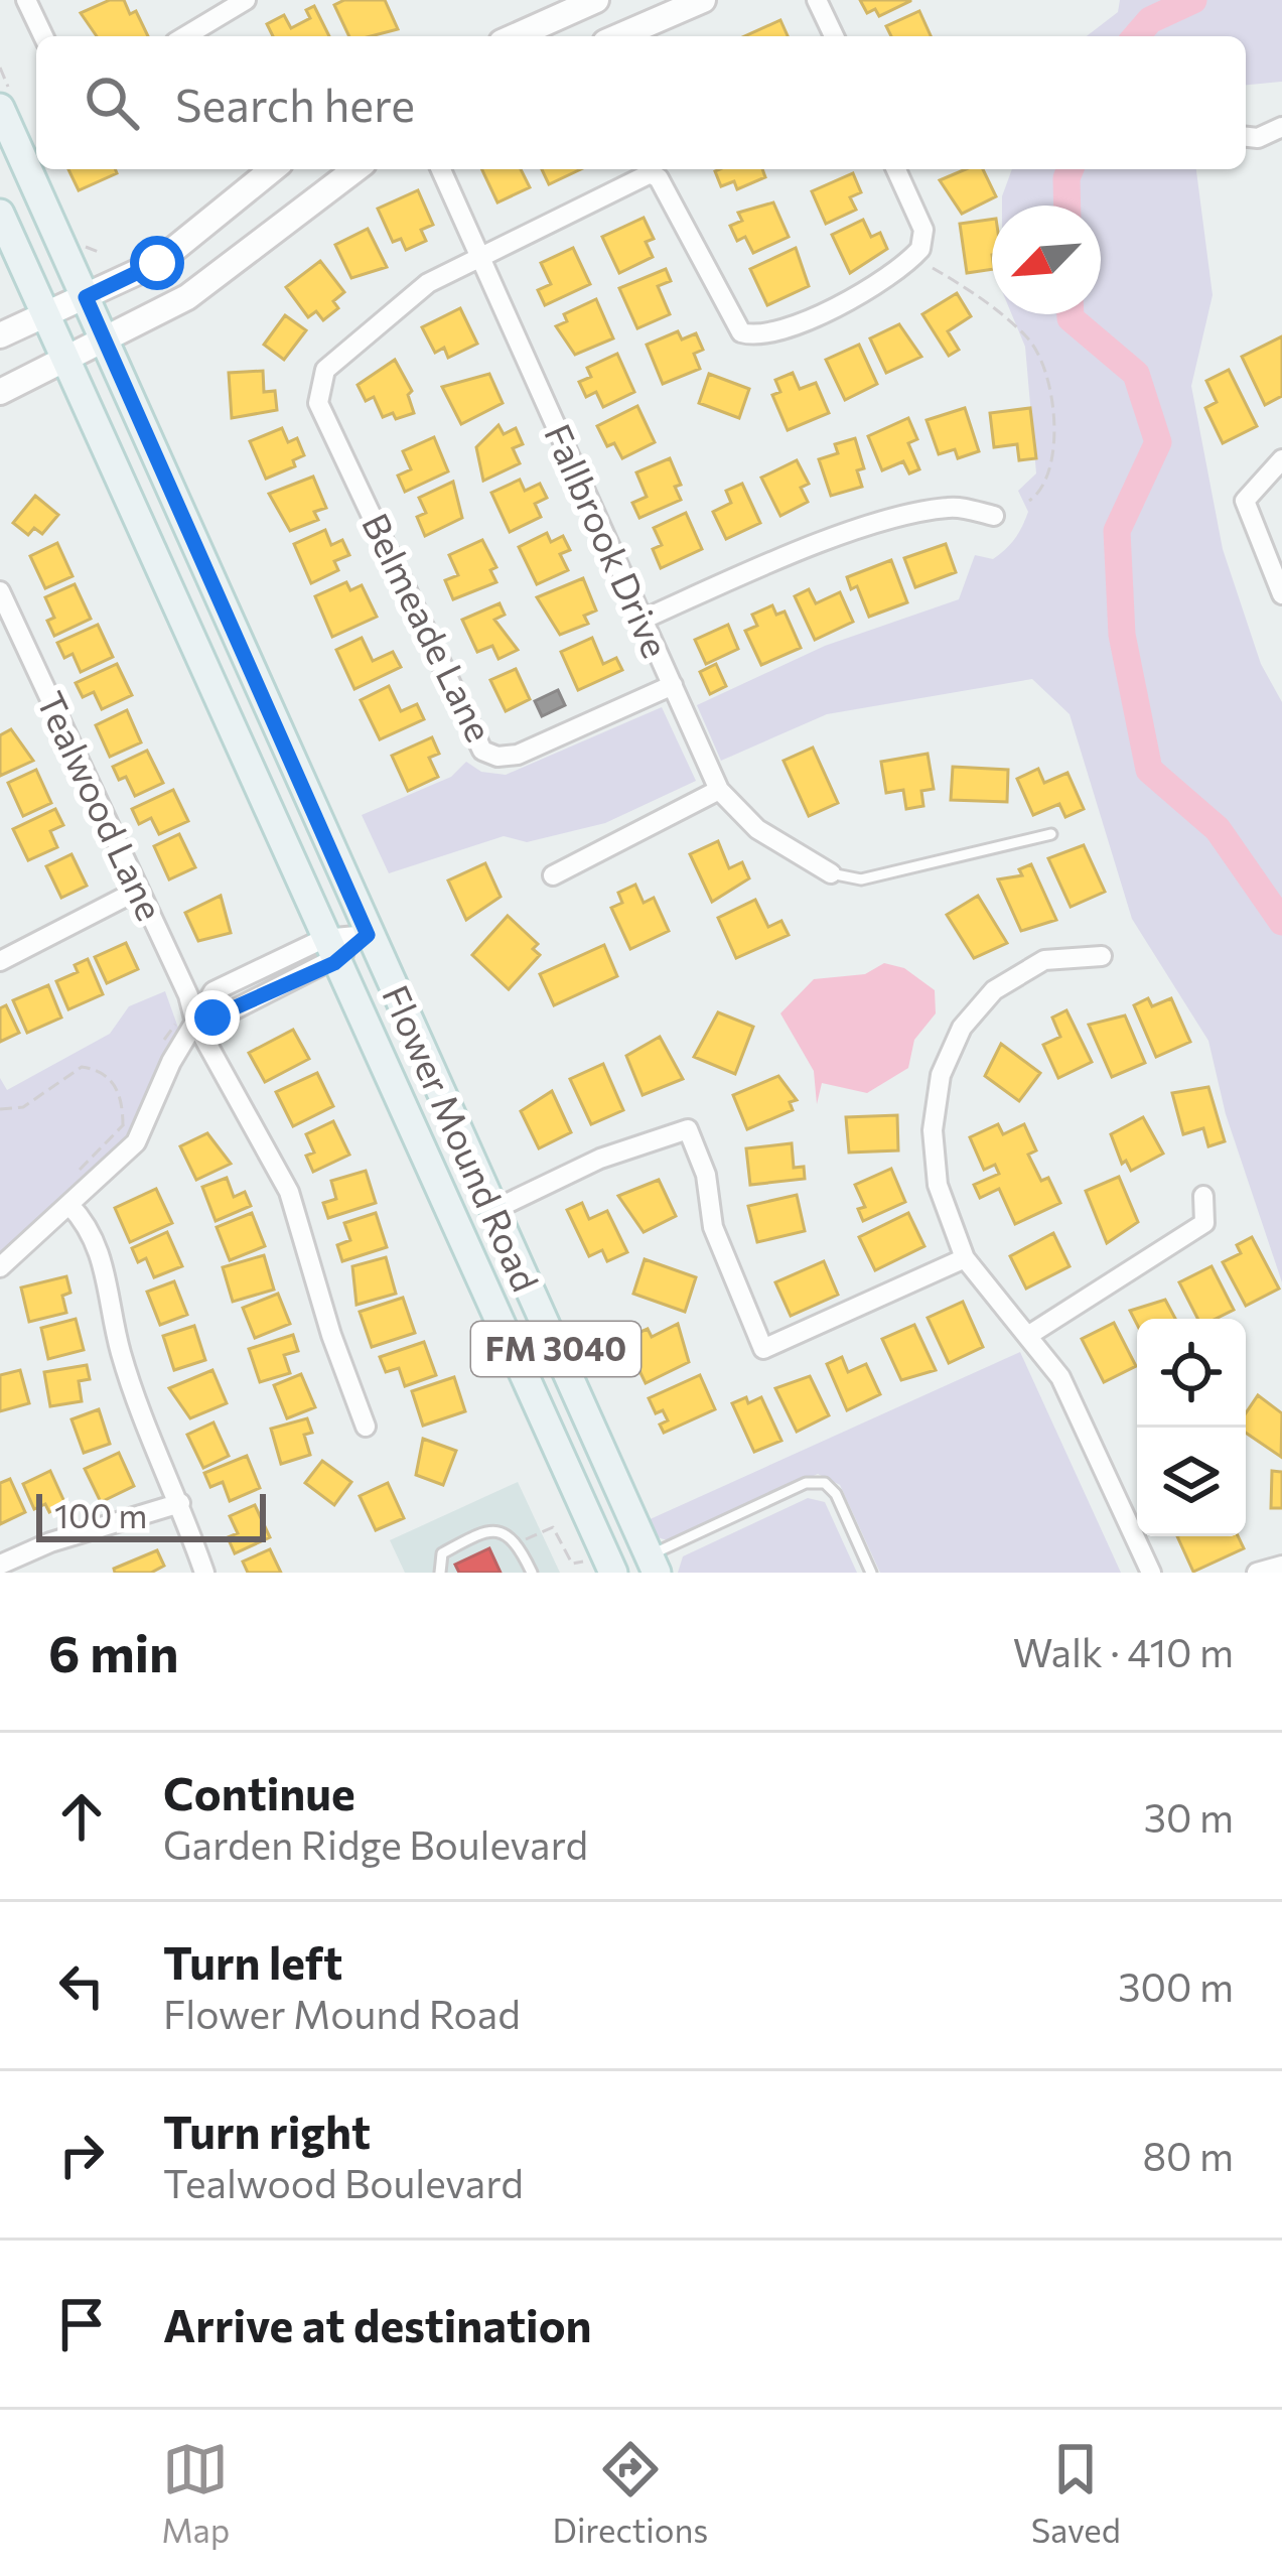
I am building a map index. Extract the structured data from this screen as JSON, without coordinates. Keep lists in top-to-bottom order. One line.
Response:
{"streets":{"main road":["Flower Mound Road","FM 3040"],"street":["Fallbrook Drive","Belmeade Lane","Tealwood Lane"]},"crossings":[["Fallbrook Drive","Belmeade Lane"]],"scale_bar":"100 m","north":"bottom left","page":{"search":"Search here","scale":"100 m","heading":["6 min","Walk · 410 m"],"list":[["Continue","Garden Ridge Boulevard","30 m"],["Turn left","Flower Mound Road","300 m"],["Turn right","Tealwood Boulevard","80 m"],"Arrive at destination"],"nav":["Map","Directions","Saved"]}}
